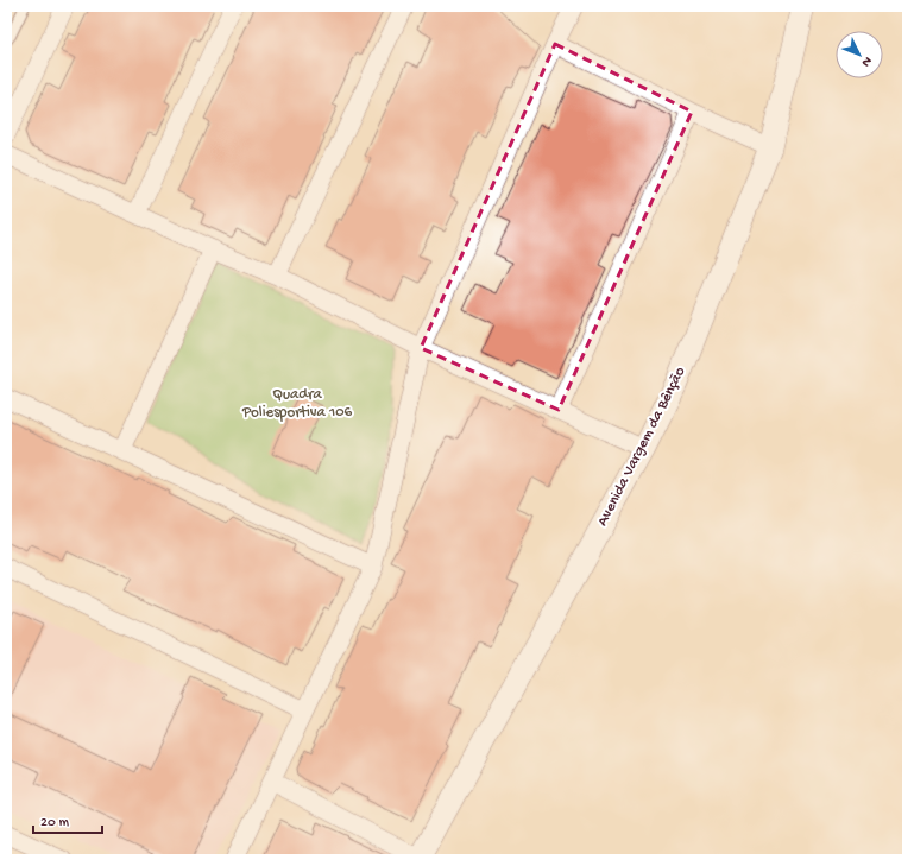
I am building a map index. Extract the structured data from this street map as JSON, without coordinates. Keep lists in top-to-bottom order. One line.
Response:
{"streets":{"street":["Avenida Vargem da Bênção"]},"parks":["Quadra Poliesportiva 106"],"scale_bar":"20 m","north":"bottom right"}
